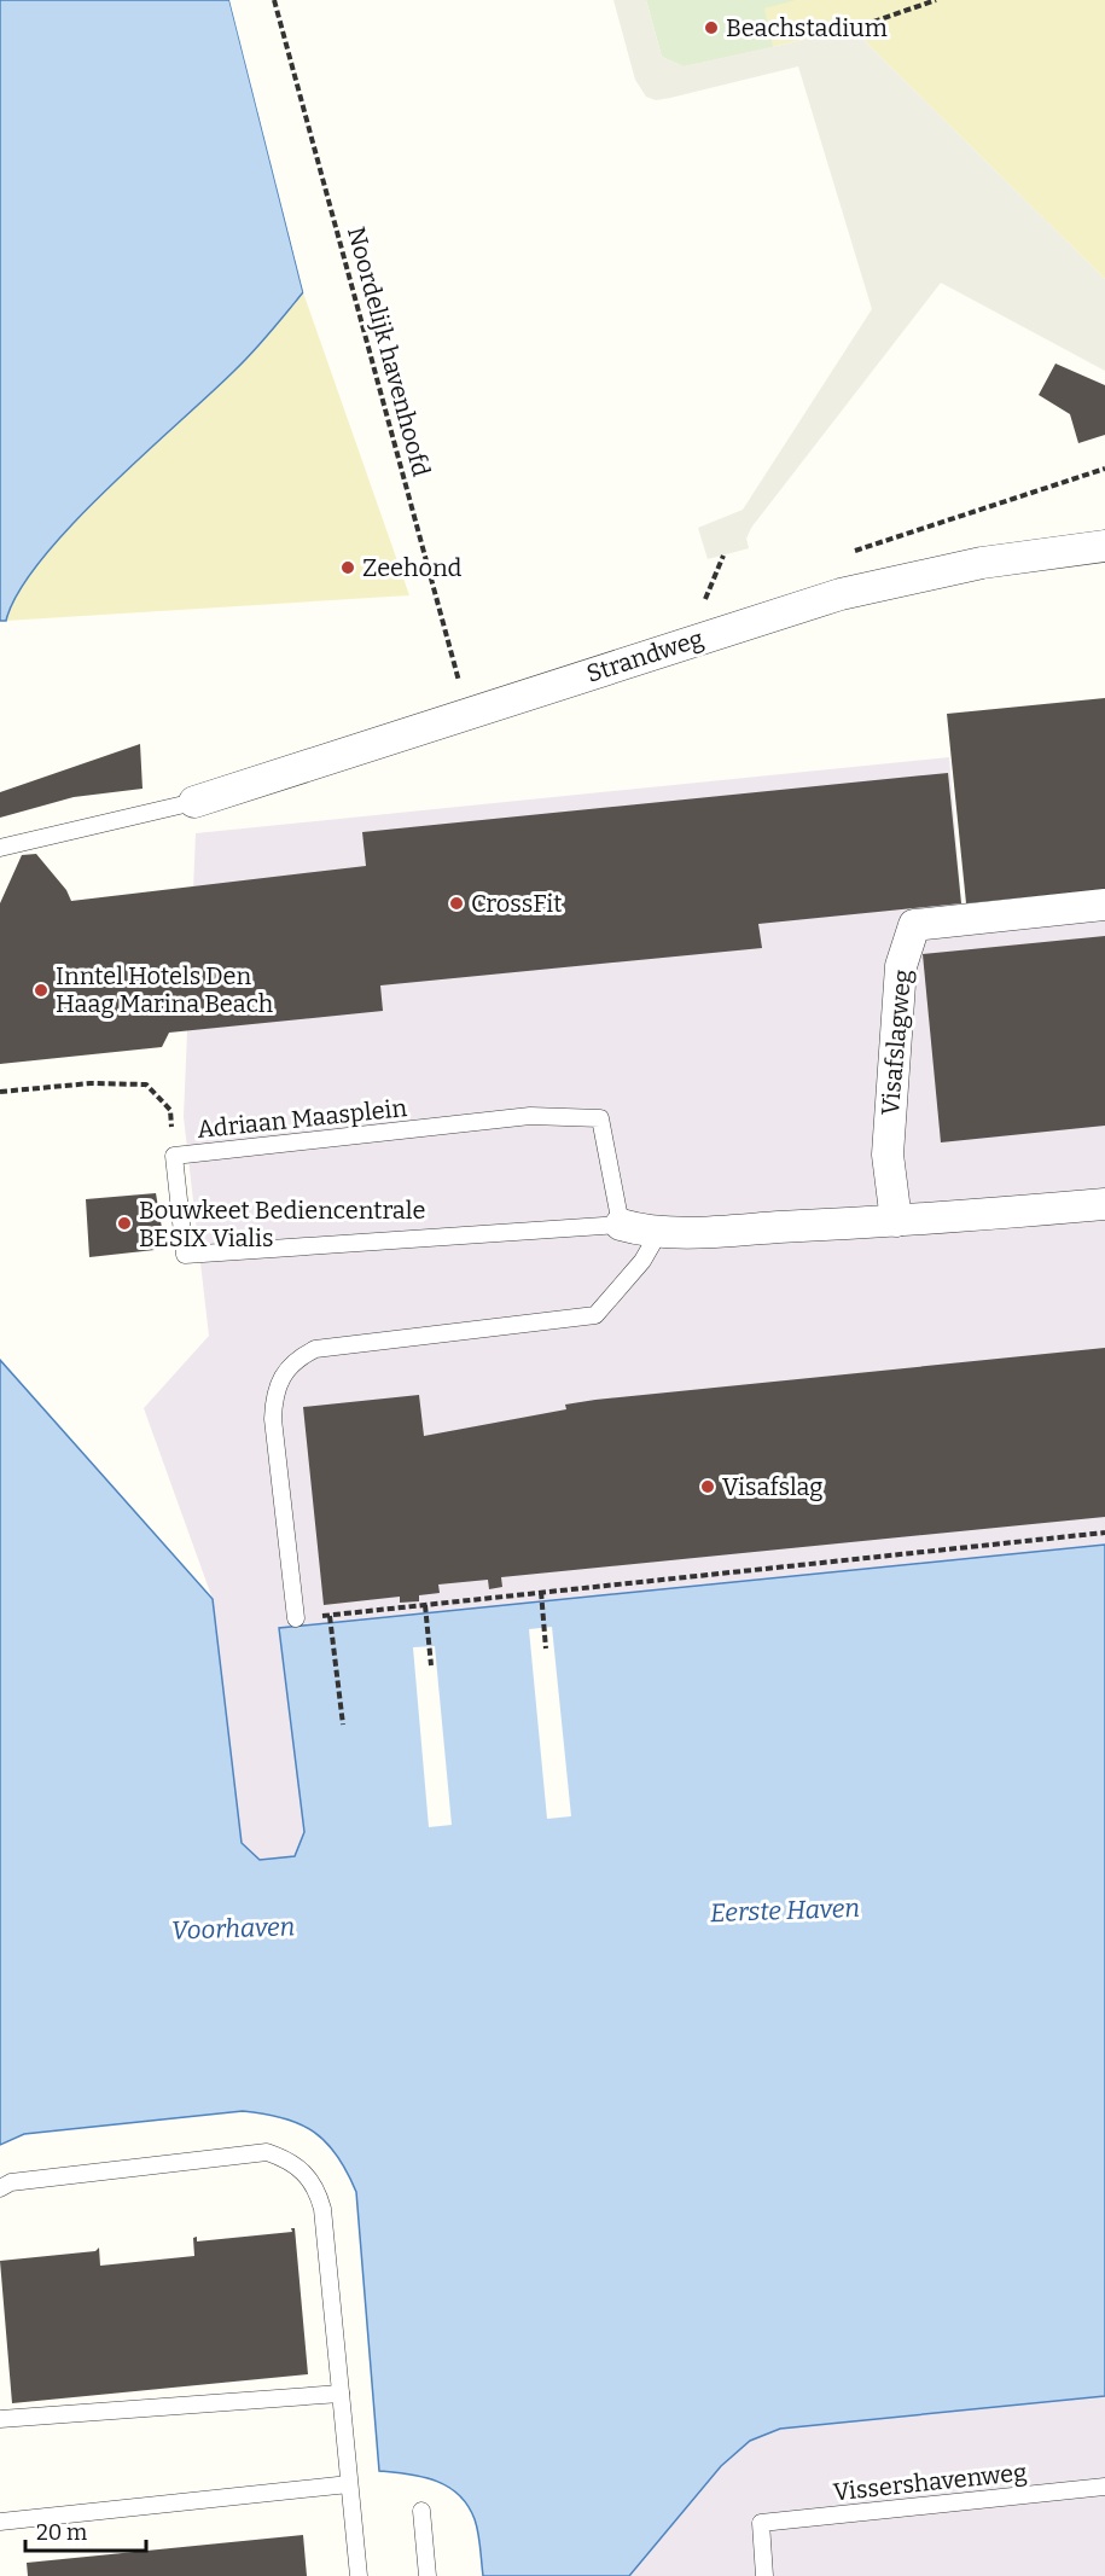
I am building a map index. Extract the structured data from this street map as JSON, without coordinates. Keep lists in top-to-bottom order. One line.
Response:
{"streets":{"street":["Strandweg","Visafslagweg"],"lane":["Adriaan Maasplein","Vissershavenweg"],"path":["Noordelijk havenhoofd"]},"crossings":[["Noordelijk havenhoofd","Strandweg"]],"water":["Eerste Haven","Voorhaven"],"places":["Beachstadium","Zeehond","CrossFit","Inntel Hotels Den Haag Marina Beach","Bouwkeet Bediencentrale BESIX Vialis","Visafslag"],"scale_bar":"20 m"}
